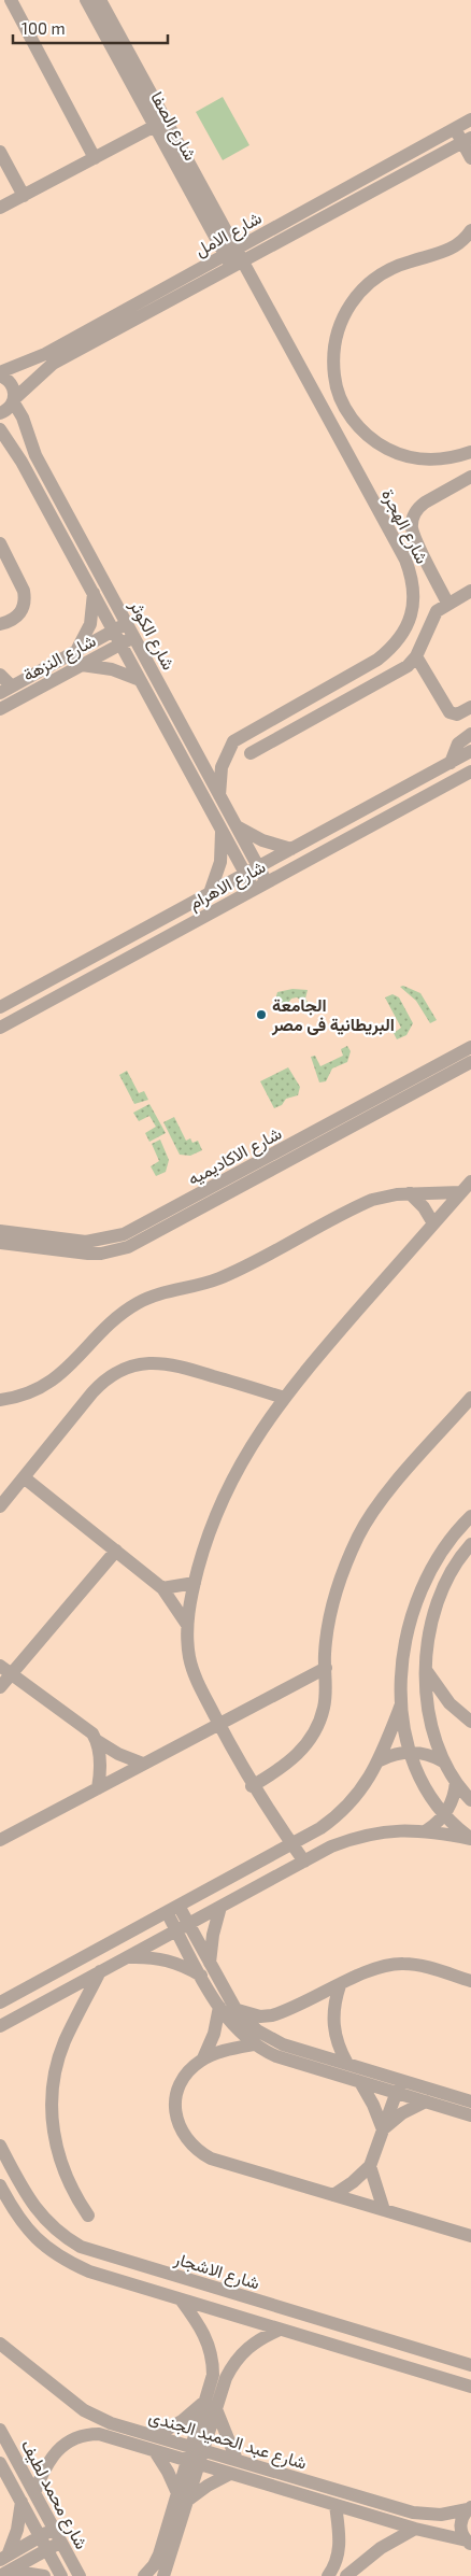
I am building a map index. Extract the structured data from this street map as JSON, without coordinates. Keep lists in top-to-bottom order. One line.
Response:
{"streets":{"street":["شارع الصفا","شارع الامل","شارع الهجرة","شارع الكوثر","شارع النزهة","شارع الاهرام","شارع الاكاديميه","شارع الاشجار","شارع عبد الحميد الجندى","شارع محمد لطيف"]},"crossings":[["شارع الصفا","شارع الامل"],["شارع الصفا","شارع الهجرة"],["شارع الامل","شارع الهجرة"],["شارع الامل","شارع الكوثر"],["شارع الهجرة","شارع الكوثر"],["شارع الكوثر","شارع النزهة"],["شارع الكوثر","شارع الاهرام"],["شارع عبد الحميد الجندى","شارع محمد لطيف"]],"places":["الجامعة البريطانية فى مصر"],"scale_bar":"100 m"}
